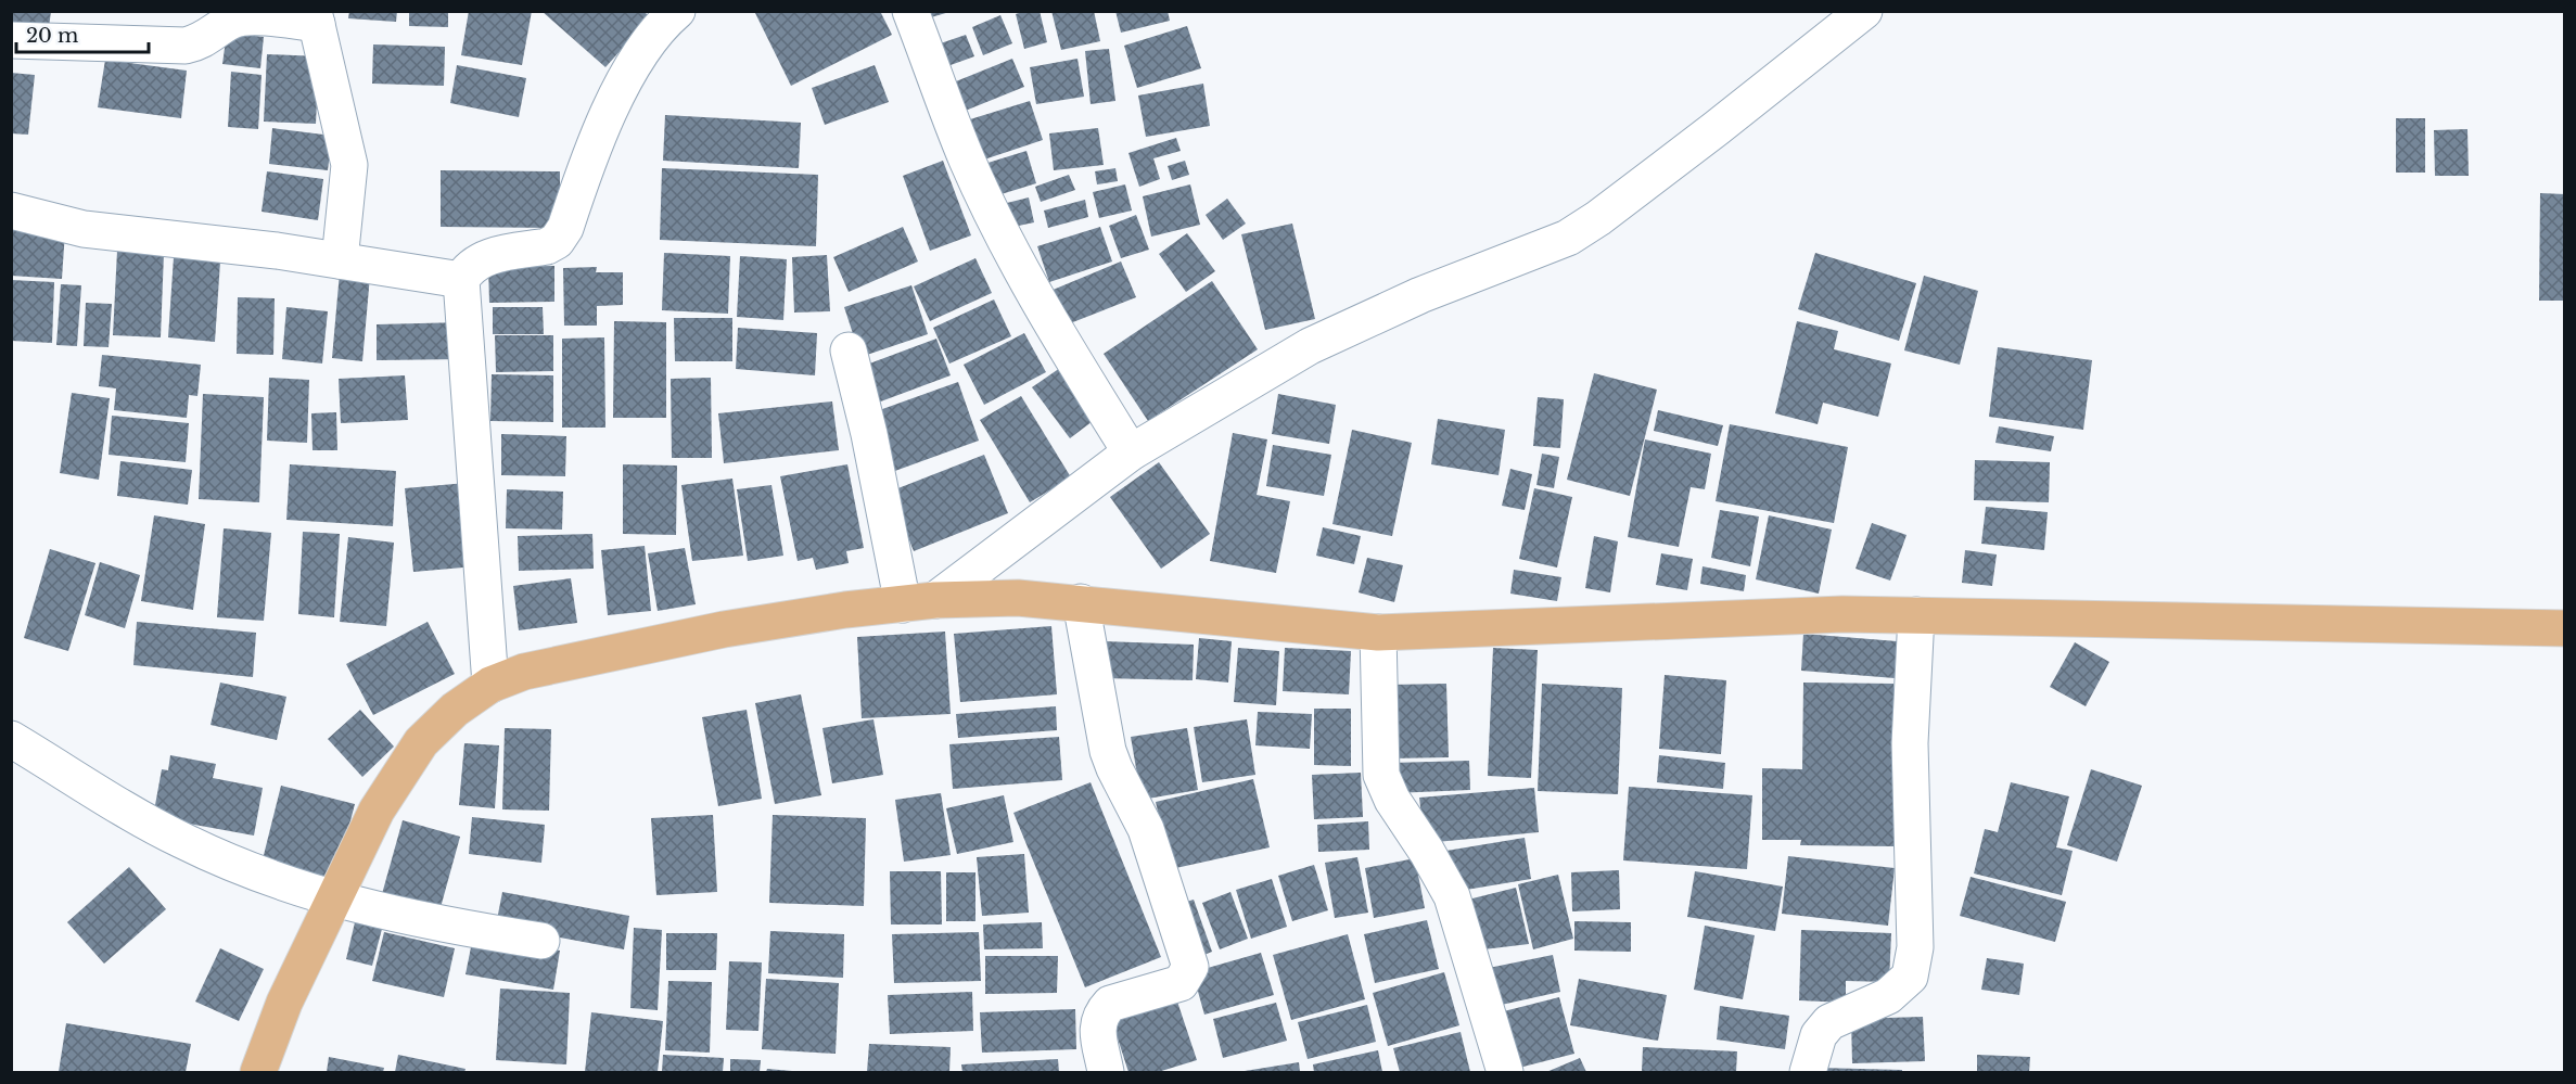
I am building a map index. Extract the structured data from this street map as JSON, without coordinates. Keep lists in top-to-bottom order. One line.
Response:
{"scale_bar":"20 m"}
